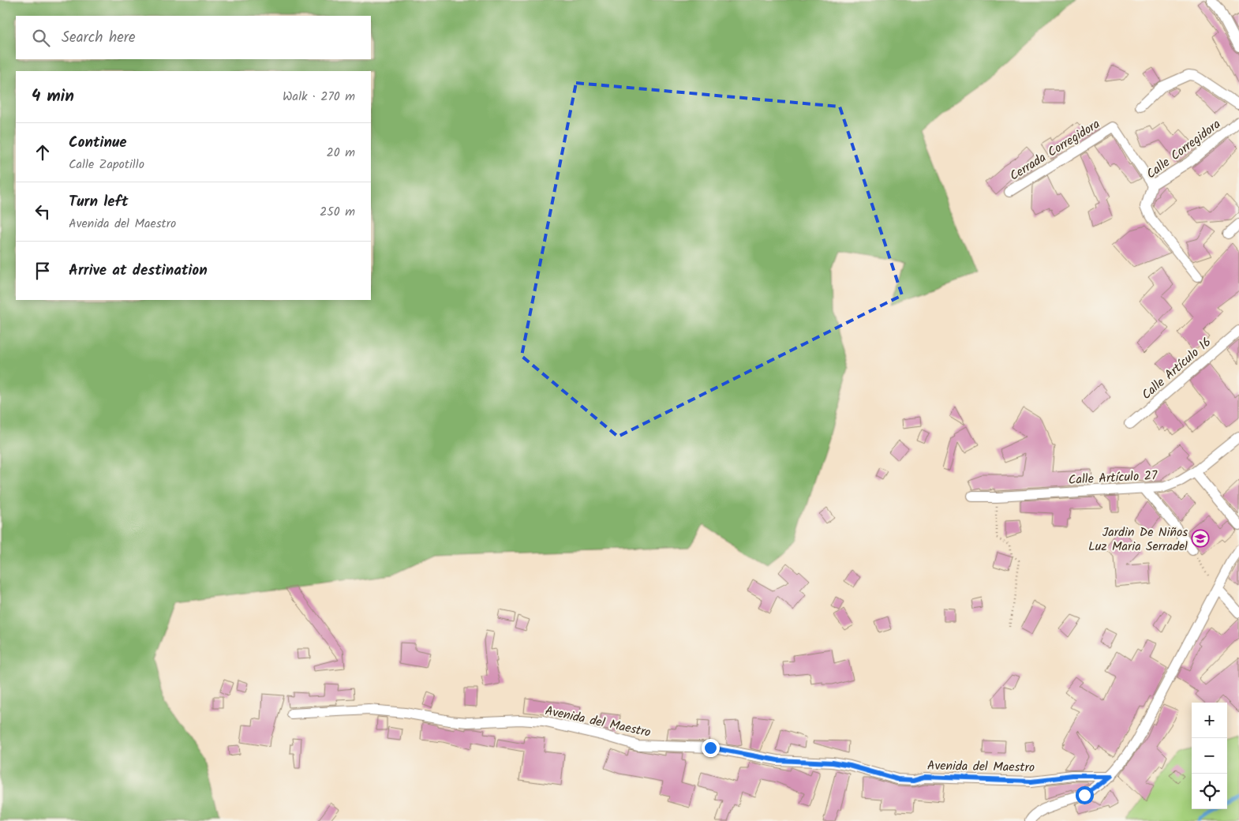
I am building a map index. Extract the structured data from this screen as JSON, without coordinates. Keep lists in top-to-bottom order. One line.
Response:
{"streets":{"street":["Calle Corregidora","Cerrada Corregidora","Calle Artículo 16","Calle Artículo 27","Avenida del Maestro"]},"crossings":[["Calle Corregidora","Cerrada Corregidora"]],"places":{"school or university":["Jardin De Niños Luz Maria Serradel"]},"page":{"search":"Search here","heading":["4 min","Walk · 270 m"],"list":[["Continue","Calle Zapotillo","20 m"],["Turn left","Avenida del Maestro","250 m"],"Arrive at destination"],"map_buttons":["+","−"]}}
